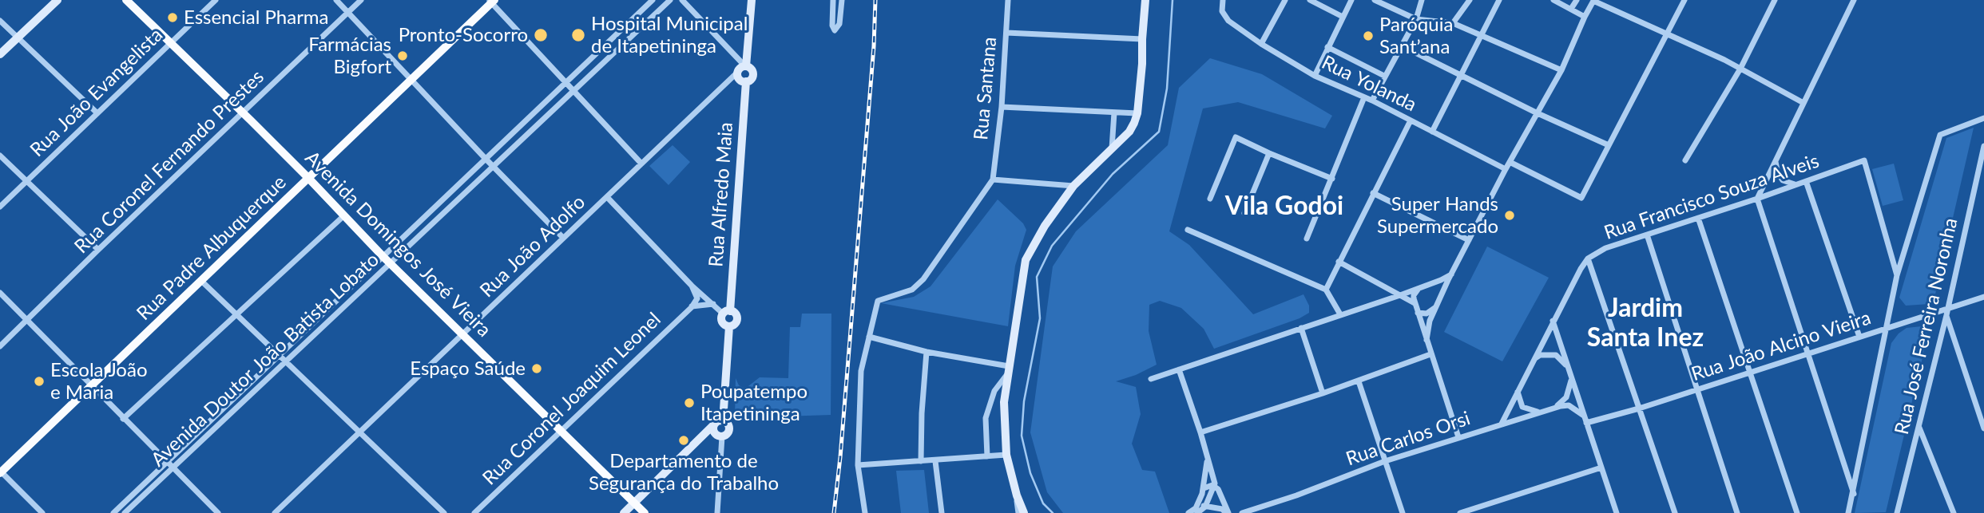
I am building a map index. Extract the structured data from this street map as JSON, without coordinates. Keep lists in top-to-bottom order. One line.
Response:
{"streets":{"main road":["Rua Alfredo Maia","Avenida Domingos José Vieira","Rua Padre Albuquerque"],"street":["Rua Yolanda","Rua Santana","Rua João Evangelista","Rua Coronel Fernando Prestes","Rua Francisco Souza Alveis","Rua João Adolfo","Rua José Ferreira Noronha","Rua João Alcino Vieira","Avenida Doutor João Batista Lobato","Rua Coronel Joaquim Leonel","Rua Carlos Orsi"]},"crossings":[["Rua João Evangelista","Avenida Domingos José Vieira"],["Rua Coronel Fernando Prestes","Avenida Domingos José Vieira"],["Rua Alfredo Maia","Rua João Adolfo"],["Rua Francisco Souza Alveis","Rua Carlos Orsi"],["Avenida Domingos José Vieira","Rua João Adolfo"],["Avenida Domingos José Vieira","Rua Padre Albuquerque"],["Avenida Domingos José Vieira","Avenida Doutor João Batista Lobato"],["Avenida Domingos José Vieira","Rua Coronel Joaquim Leonel"],["Rua José Ferreira Noronha","Rua João Alcino Vieira"]],"districts":["Vila Godoi","Jardim Santa Inez"],"places":["Essencial Pharma","Pronto-Socorro","Hospital Municipal de Itapetininga","Paróquia Sant’ana","Farmácias Bigfort","Super Hands Supermercado","Espaço Saúde","Escola João e Maria","Poupatempo Itapetininga","Departamento de Segurança do Trabalho"]}
